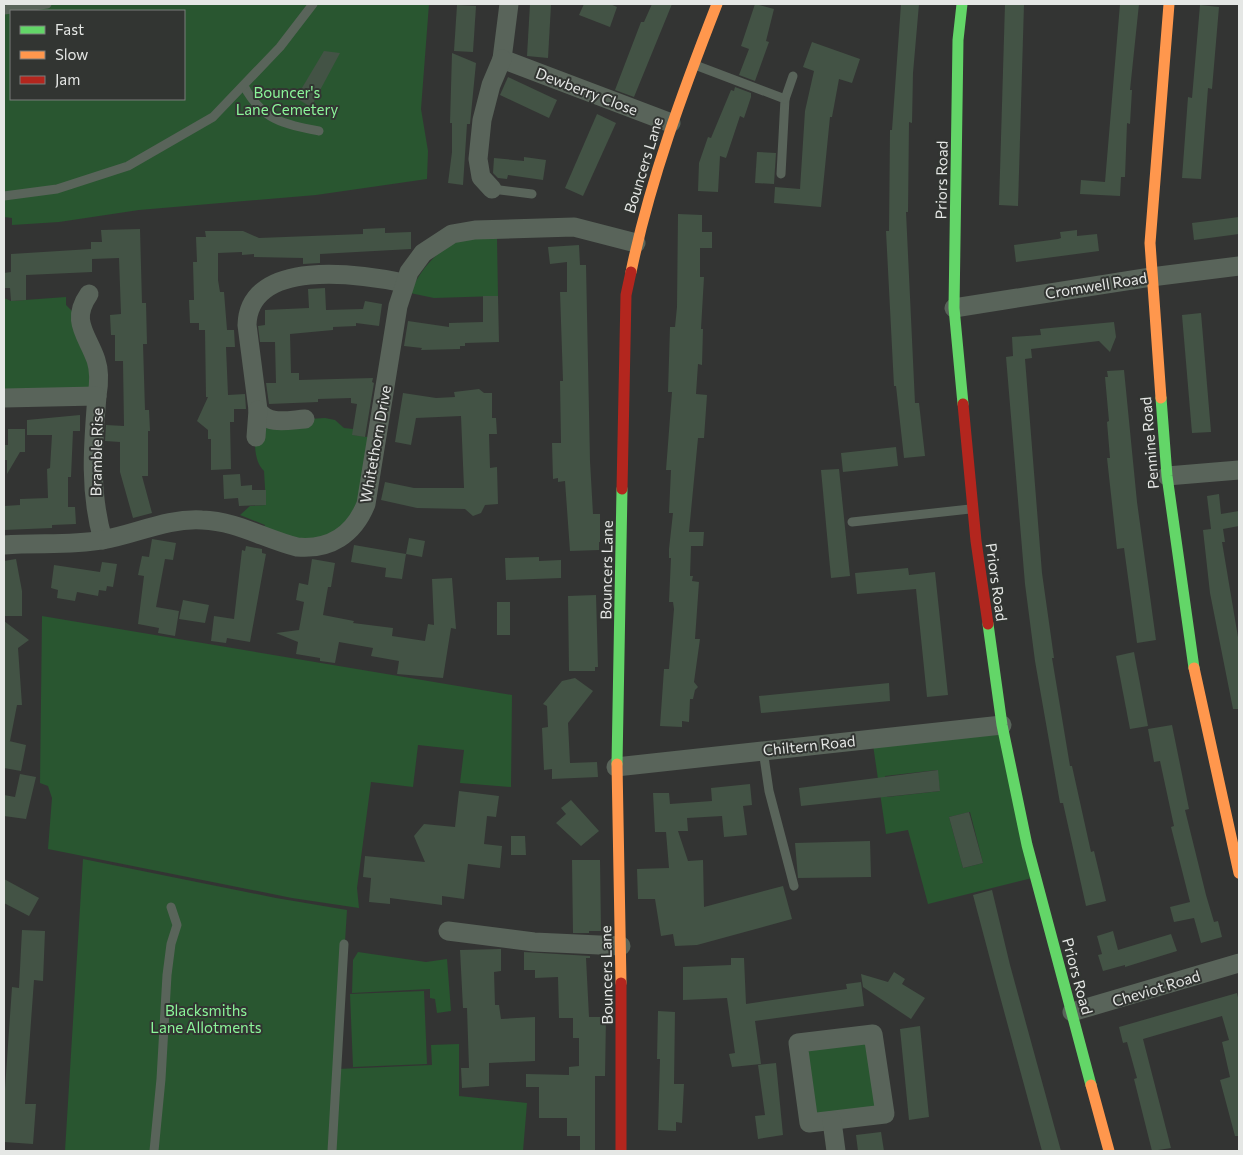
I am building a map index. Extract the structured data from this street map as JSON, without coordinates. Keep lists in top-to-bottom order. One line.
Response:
{"streets":{"street":["Dewberry Close","Bouncers Lane","Priors Road","Cromwell Road","Pennine Road","Whitethorn Drive","Bramble Rise","Chiltern Road","Cheviot Road"]},"crossings":[["Dewberry Close","Bouncers Lane"],["Bouncers Lane","Whitethorn Drive"],["Bouncers Lane","Chiltern Road"],["Priors Road","Cromwell Road"],["Priors Road","Chiltern Road"],["Priors Road","Cheviot Road"],["Cromwell Road","Pennine Road"],["Whitethorn Drive","Bramble Rise"]],"parks":["Bouncer's Lane Cemetery","Blacksmiths Lane Allotments"],"legend":["Fast","Slow","Jam"]}
